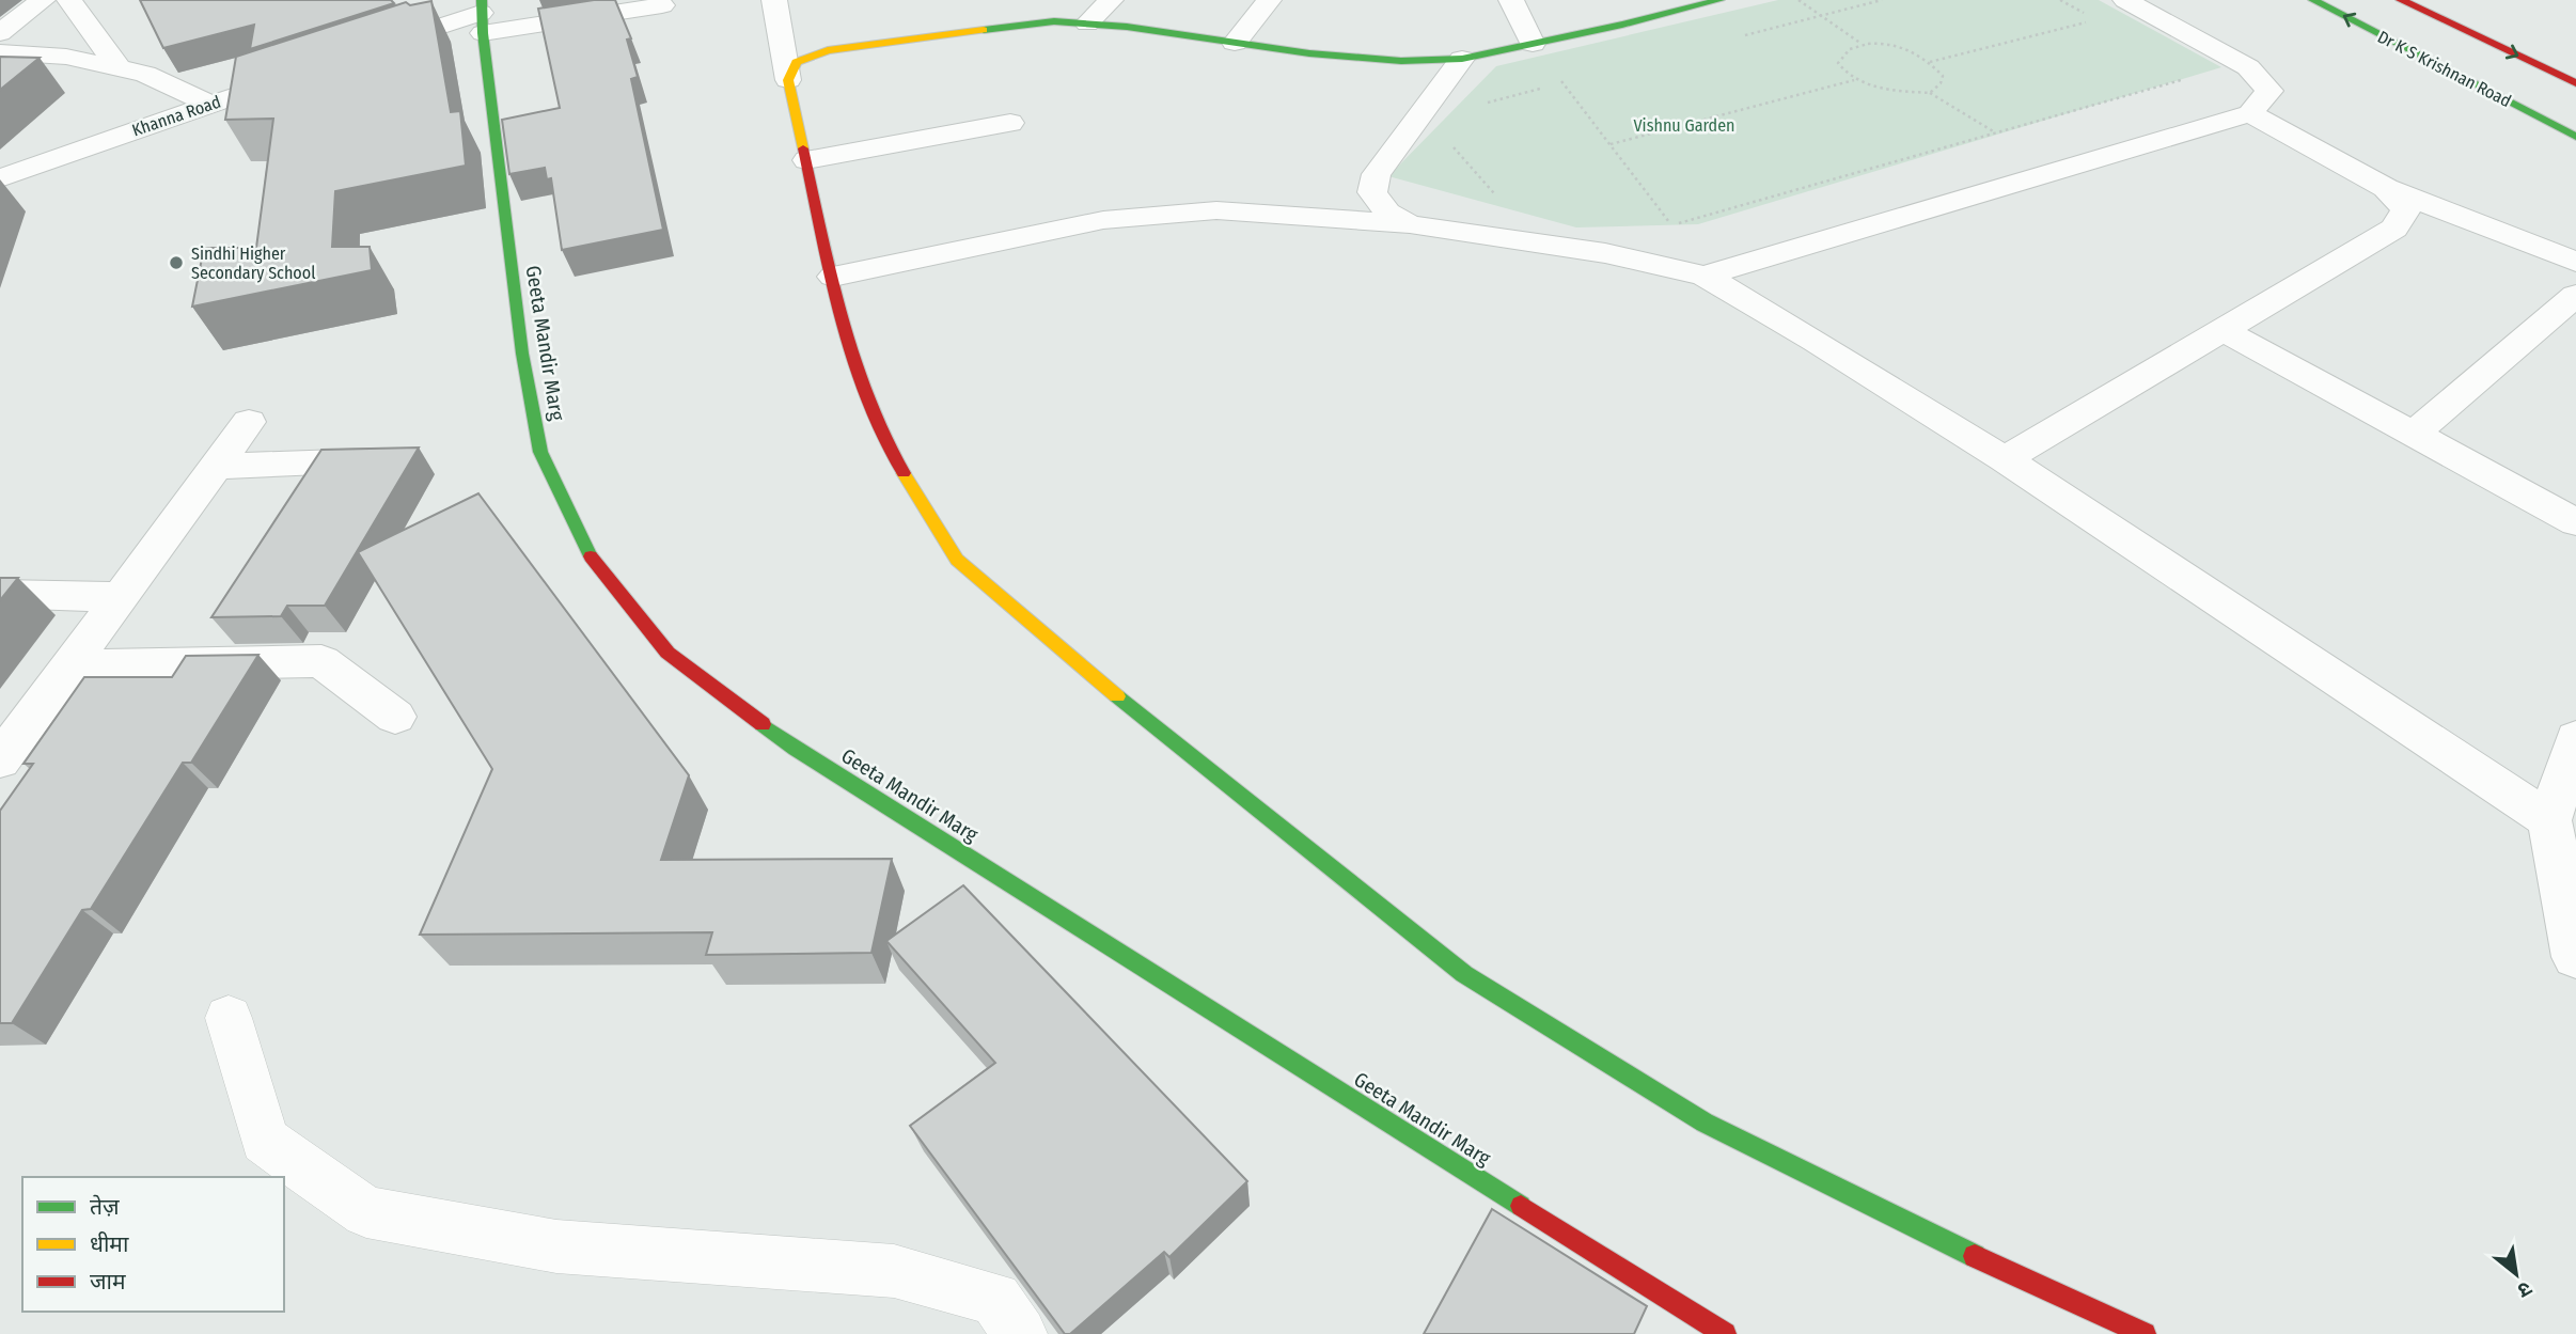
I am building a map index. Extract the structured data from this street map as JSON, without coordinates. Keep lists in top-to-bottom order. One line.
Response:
{"streets":{"street":["Dr K S Krishnan Road","Khanna Road","Geeta Mandir Marg"]},"parks":["Vishnu Garden"],"places":["Sindhi Higher Secondary School"],"legend":["तेज़","धीमा","जाम"],"north":"bottom right"}
